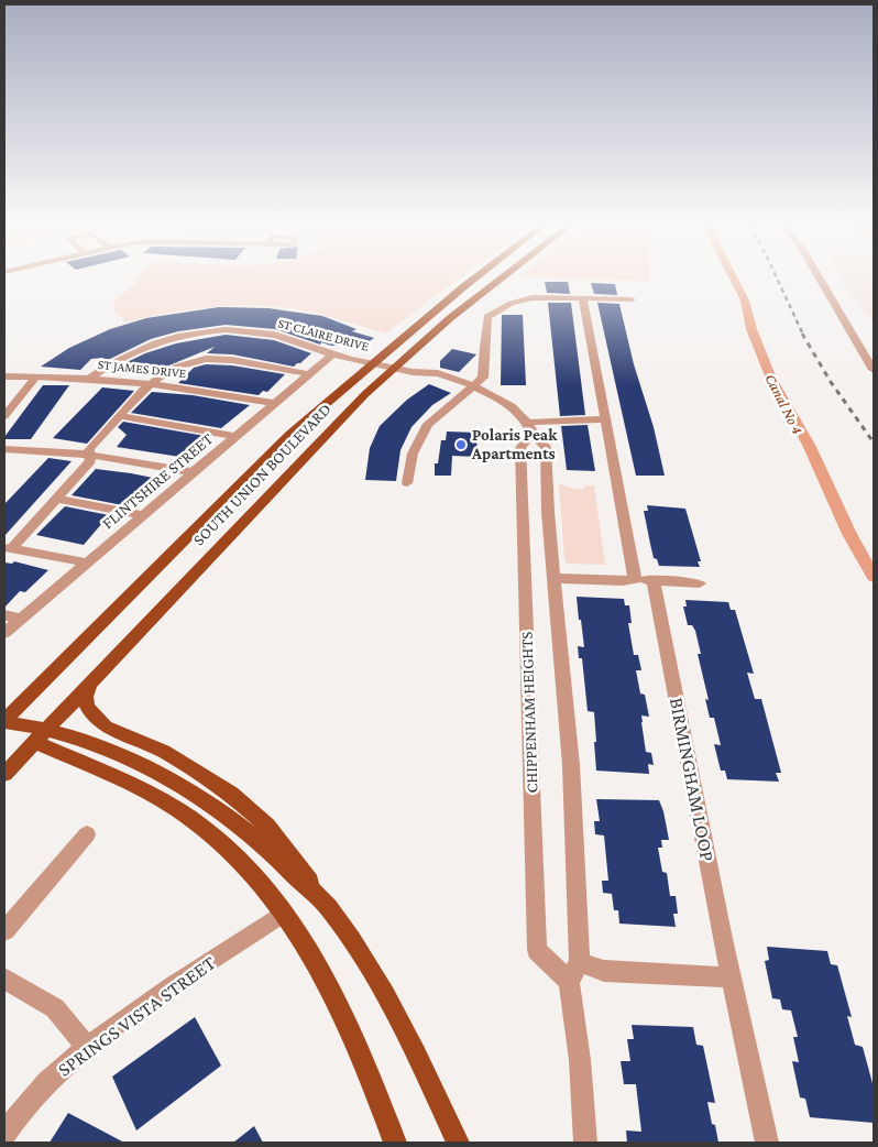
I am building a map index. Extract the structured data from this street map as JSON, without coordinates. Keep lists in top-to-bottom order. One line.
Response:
{"streets":{"main road":["SOUTH UNION BOULEVARD"],"street":["ST CLAIRE DRIVE","ST JAMES DRIVE","FLINTSHIRE STREET","CHIPPENHAM HEIGHTS","BIRMINGHAM LOOP","SPRINGS VISTA STREET"]},"crossings":[["ST CLAIRE DRIVE","ST JAMES DRIVE"],["ST CLAIRE DRIVE","SOUTH UNION BOULEVARD"],["ST CLAIRE DRIVE","FLINTSHIRE STREET"],["ST CLAIRE DRIVE","CHIPPENHAM HEIGHTS"],["ST JAMES DRIVE","FLINTSHIRE STREET"],["SOUTH UNION BOULEVARD","CHIPPENHAM HEIGHTS"]],"water":["Canal No 4"],"places":["Polaris Peak Apartments"]}
